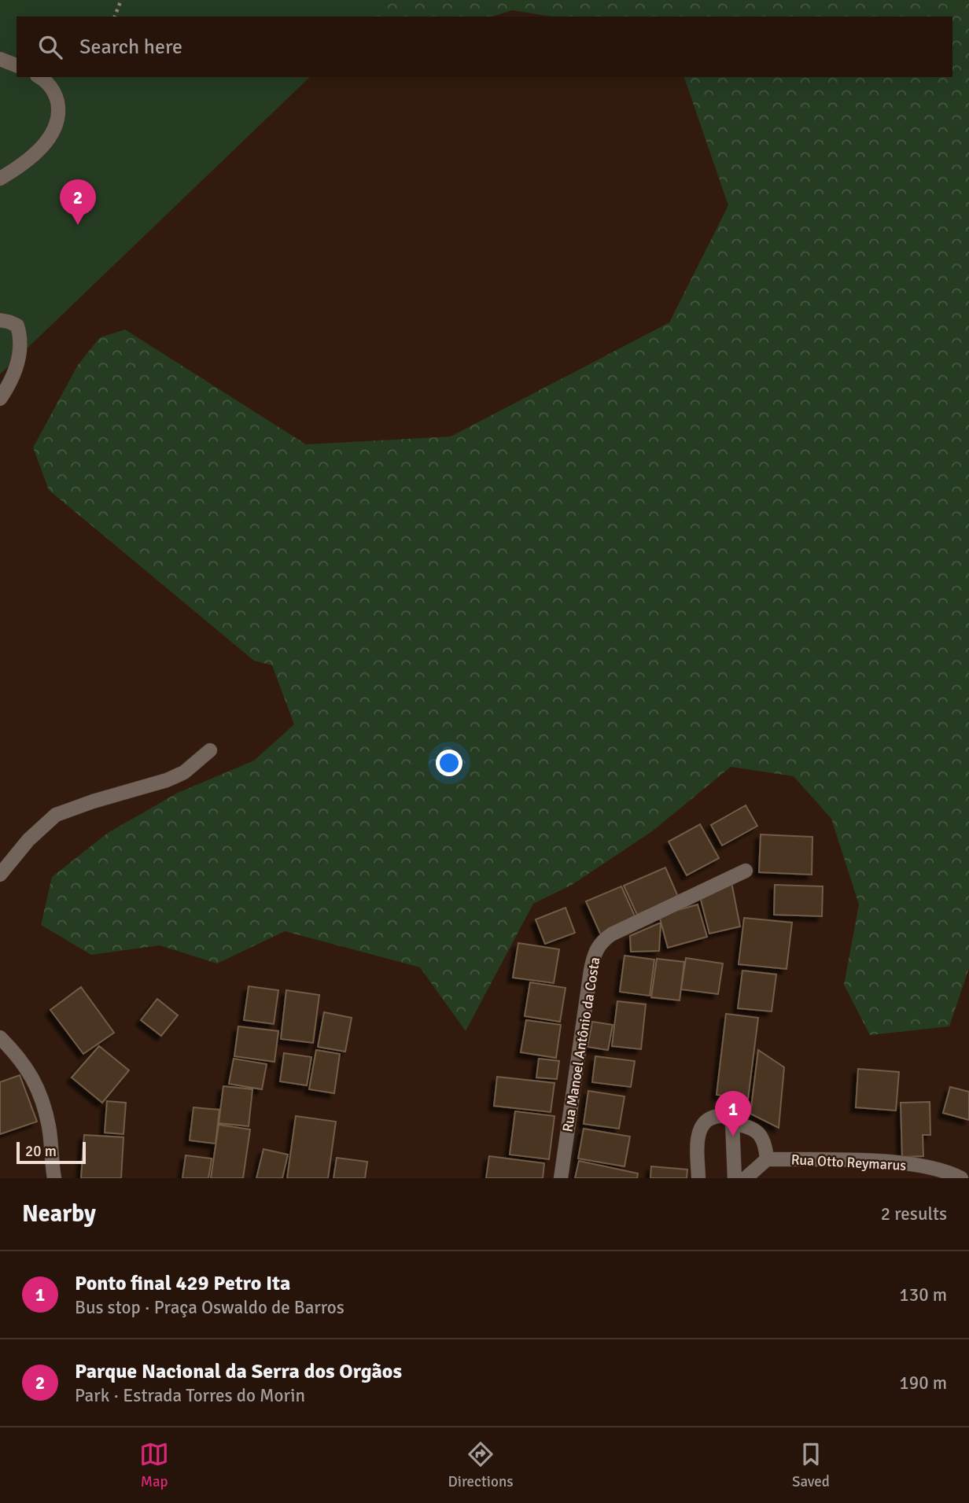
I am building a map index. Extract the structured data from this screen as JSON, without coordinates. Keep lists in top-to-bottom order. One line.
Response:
{"streets":{"street":["Rua Manoel Antônio da Costa","Rua Otto Reymarus"]},"scale_bar":"20 m","page":{"search":"Search here","pins":["2","1"],"scale":"20 m","heading":["Nearby","2 results"],"list":[{"mark":"1","name":"Ponto final 429 Petro Ita","note":"Bus stop · Praça Oswaldo de Barros","value":"130 m"},{"mark":"2","name":"Parque Nacional da Serra dos Orgãos","note":"Park · Estrada Torres do Morin","value":"190 m"}],"nav":["Map","Directions","Saved"]}}
